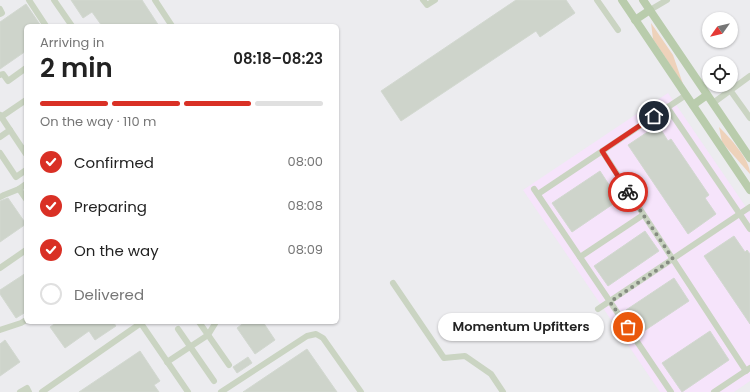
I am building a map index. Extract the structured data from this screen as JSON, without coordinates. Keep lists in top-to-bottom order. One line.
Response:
{"places":["Momentum Upfitters"],"north":"bottom left","page":{"heading":["2 min","Arriving in","08:18–08:23"],"bar":"On the way · 110 m","list":[["Confirmed","08:00"],["Preparing","08:08"],["On the way","08:09"],"Delivered"],"bubble":"Momentum Upfitters"}}
